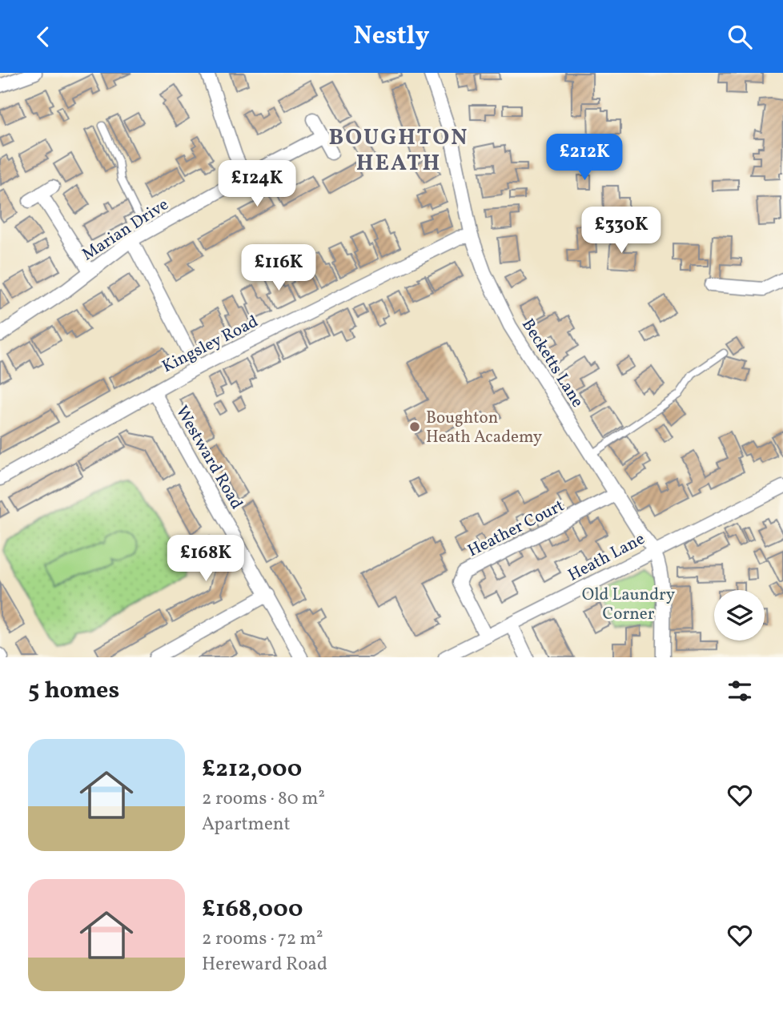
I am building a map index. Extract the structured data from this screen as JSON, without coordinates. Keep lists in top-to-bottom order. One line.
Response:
{"streets":{"street":["Marian Drive","Kingsley Road","Becketts Lane","Westward Road","Heather Court","Heath Lane"]},"crossings":[["Kingsley Road","Becketts Lane"],["Kingsley Road","Westward Road"],["Becketts Lane","Heather Court"],["Becketts Lane","Heath Lane"],["Heather Court","Heath Lane"]],"districts":["BOUGHTON HEATH"],"parks":["Old Laundry Corner"],"places":["Boughton Heath Academy"],"page":{"header":"Nestly","price":["£212K","£124K","£330K","£116K","£168K"],"heading":"5 homes","list":[{"name":"£212,000","note":"2 rooms · 80 m² · Apartment"},{"name":"£168,000","note":"2 rooms · 72 m² · Hereward Road"}]}}
